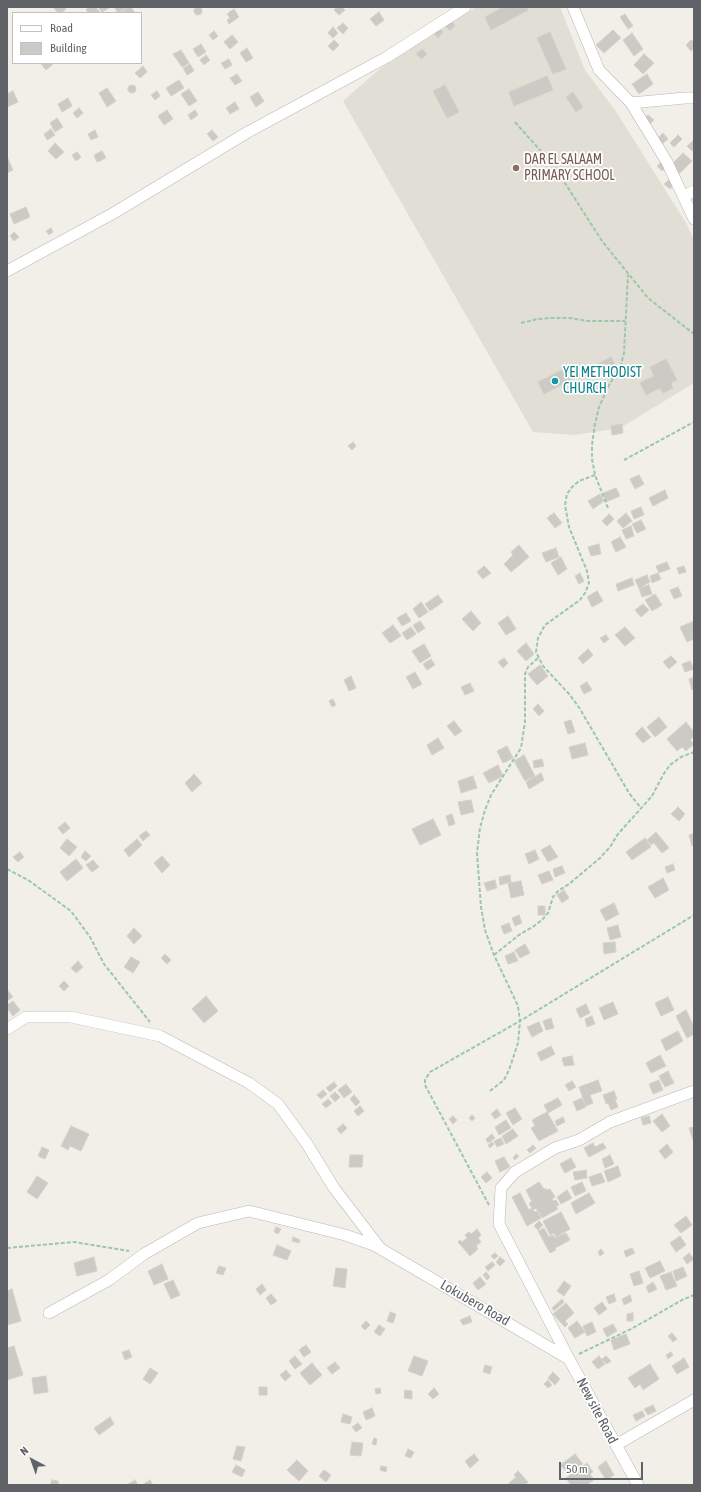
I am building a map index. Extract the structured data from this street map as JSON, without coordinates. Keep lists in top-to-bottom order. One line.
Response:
{"streets":{"street":["Lokubero Road","New site Road"]},"crossings":[["Lokubero Road","New site Road"]],"places":["DAR EL SALAAM PRIMARY SCHOOL","YEI METHODIST CHURCH"],"legend":["Road","Building"],"scale_bar":"50 m","north":"top left"}
